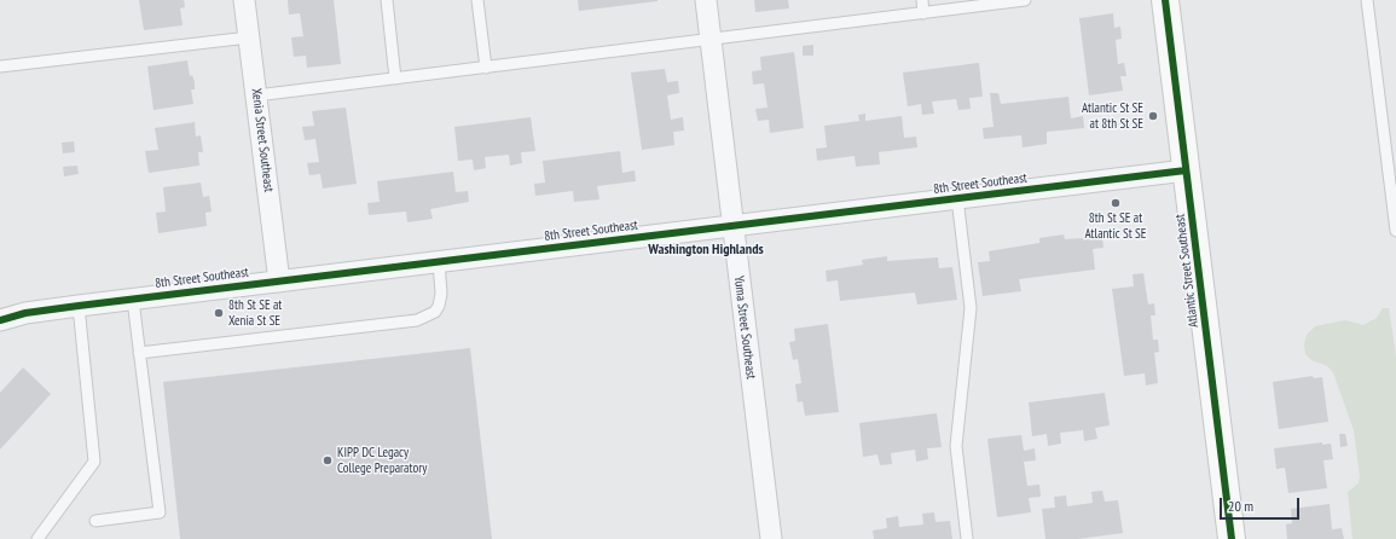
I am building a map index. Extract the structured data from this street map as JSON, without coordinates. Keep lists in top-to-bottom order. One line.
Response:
{"streets":{"street":["Xenia Street Southeast","8th Street Southeast","Atlantic Street Southeast","Yuma Street Southeast"]},"crossings":[["Xenia Street Southeast","8th Street Southeast"],["8th Street Southeast","Atlantic Street Southeast"],["8th Street Southeast","Yuma Street Southeast"]],"districts":["Washington Highlands"],"places":["Atlantic St SE at 8th St SE","8th St SE at Atlantic St SE","8th St SE at Xenia St SE","KIPP DC Legacy College Preparatory"],"scale_bar":"20 m"}
